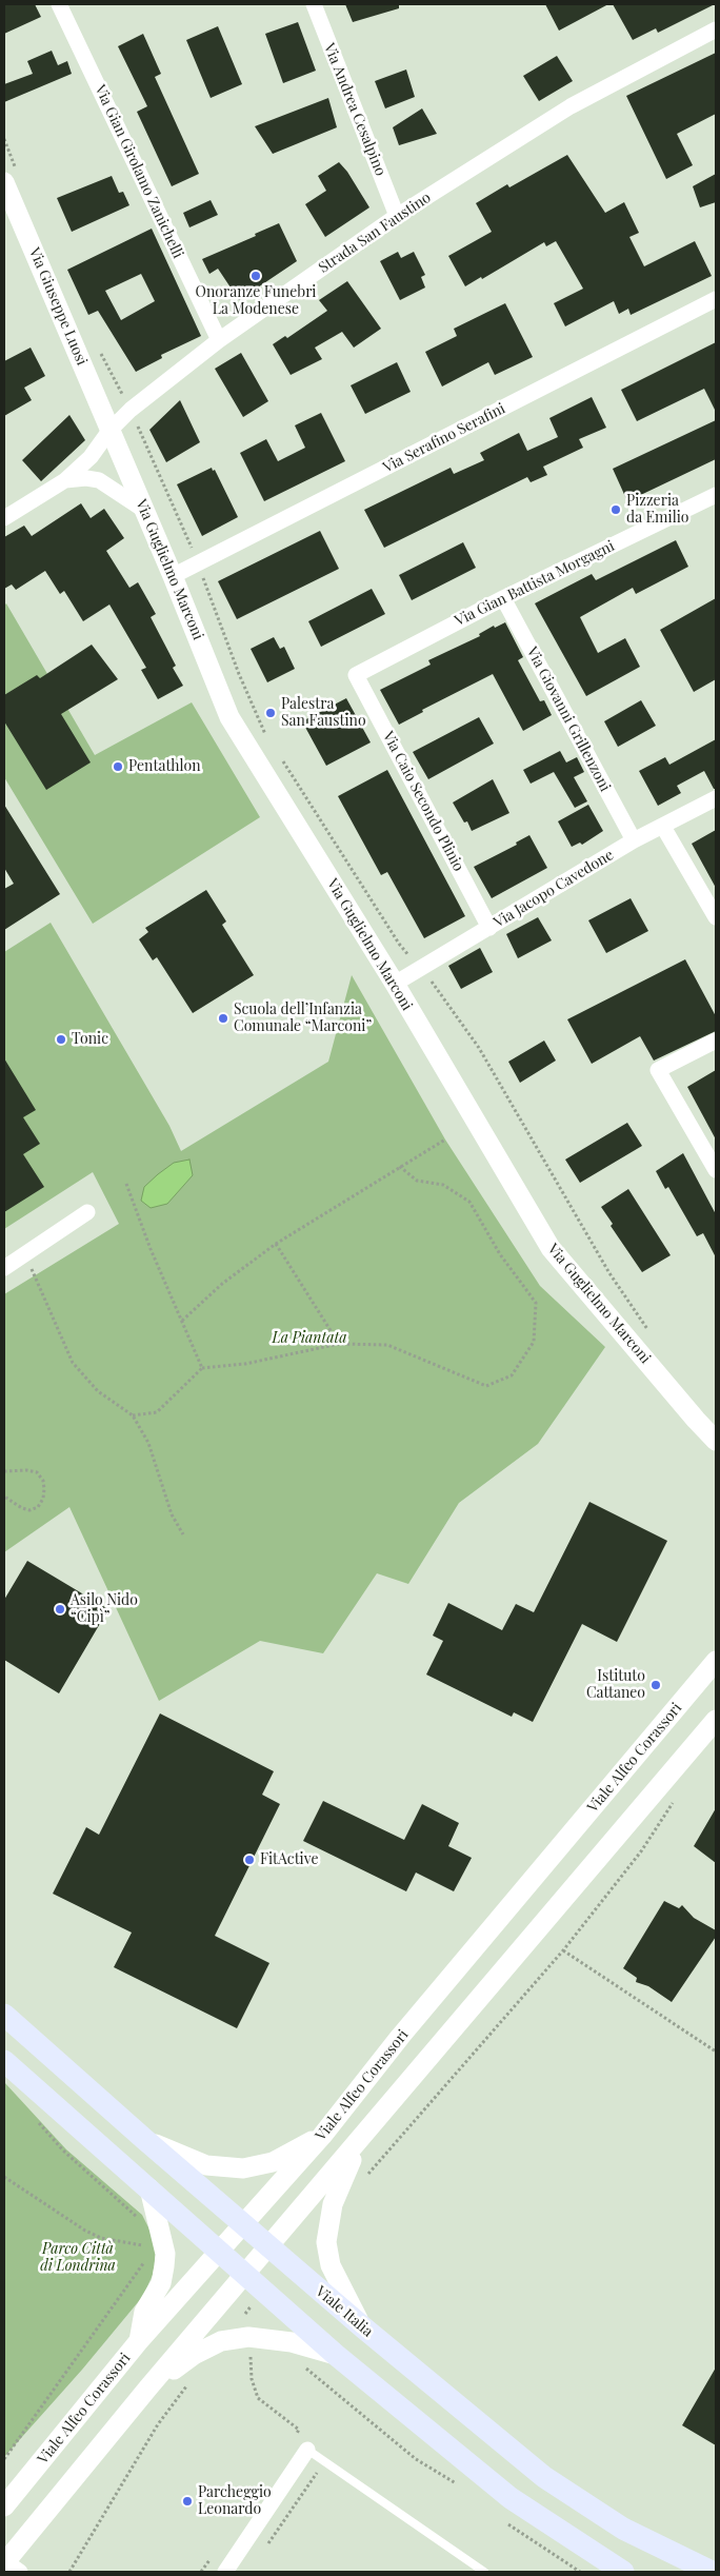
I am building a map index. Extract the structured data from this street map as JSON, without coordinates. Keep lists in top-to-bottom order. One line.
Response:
{"streets":{"main road":["Viale Italia"],"street":["Via Andrea Cesalpino","Via Gian Girolamo Zanichelli","Strada San Faustino","Via Giuseppe Luosi","Via Serafino Serafini","Via Guglielmo Marconi","Via Gian Battista Morgagni","Via Giovanni Grillenzoni","Via Caio Secondo Plinio","Via Jacopo Cavedone","Viale Alfeo Corassori"]},"crossings":[["Via Andrea Cesalpino","Strada San Faustino"],["Via Gian Girolamo Zanichelli","Strada San Faustino"],["Strada San Faustino","Via Giuseppe Luosi"],["Strada San Faustino","Via Guglielmo Marconi"],["Via Giuseppe Luosi","Via Guglielmo Marconi"],["Via Serafino Serafini","Via Guglielmo Marconi"],["Via Guglielmo Marconi","Via Jacopo Cavedone"],["Via Gian Battista Morgagni","Via Giovanni Grillenzoni"],["Via Gian Battista Morgagni","Via Caio Secondo Plinio"],["Via Giovanni Grillenzoni","Via Jacopo Cavedone"],["Via Caio Secondo Plinio","Via Jacopo Cavedone"],["Viale Alfeo Corassori","Viale Italia"]],"parks":["La Piantata","Parco Città di Londrina"],"places":["Onoranze Funebri La Modenese","Pizzeria da Emilio","Palestra San Faustino","Pentathlon","Scuola dell’Infanzia Comunale “Marconi”","Tonic","Asilo Nido “Cipì”","Istituto Cattaneo","FitActive","Parcheggio Leonardo"]}
